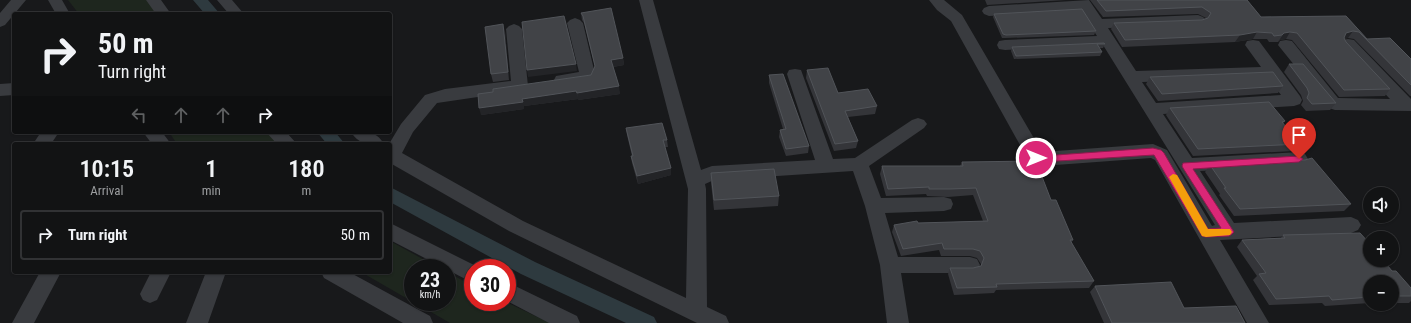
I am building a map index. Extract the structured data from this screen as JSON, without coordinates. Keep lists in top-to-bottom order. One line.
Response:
{"page":{"turn":["50 m","Turn right"],"eta":["10:15","Arrival","1","min","180","m"],"map_buttons":["+","−"],"list":[{"name":"Turn right","value":"50 m"}],"speed":"23 km/h","limit":"30"}}
